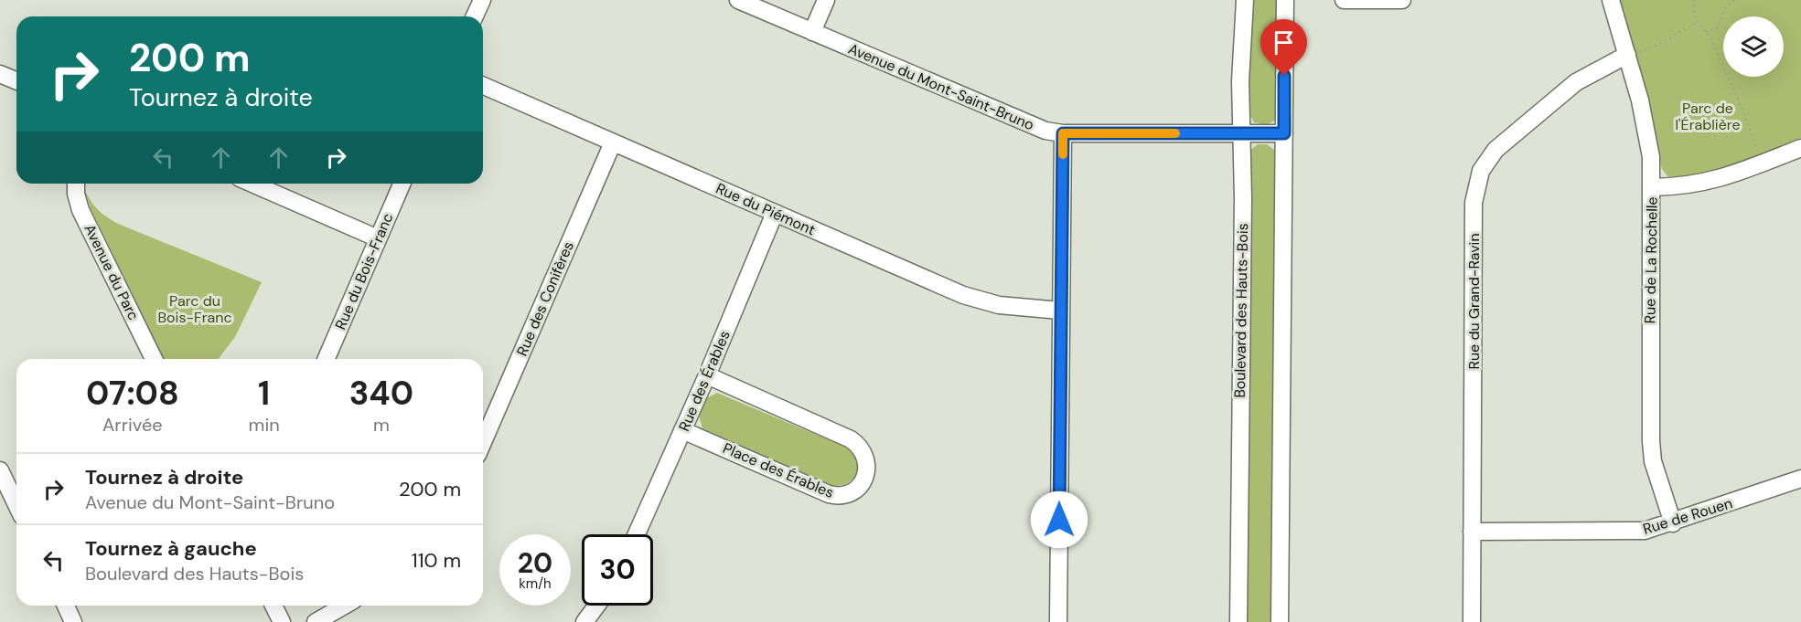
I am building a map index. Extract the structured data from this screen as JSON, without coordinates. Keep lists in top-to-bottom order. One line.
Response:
{"streets":{"street":["Avenue du Mont-Saint-Bruno","Rue du Piémont","Rue de La Rochelle","Rue du Bois-Franc","Avenue du Parc","Rue des Conifères","Rue du Grand-Ravin","Boulevard des Hauts-Bois","Rue des Érables","Place des Érables","Rue de Rouen"]},"crossings":[["Avenue du Mont-Saint-Bruno","Boulevard des Hauts-Bois"],["Rue du Piémont","Rue des Conifères"],["Rue du Piémont","Rue des Érables"],["Rue de La Rochelle","Rue du Grand-Ravin"],["Rue de La Rochelle","Rue de Rouen"],["Rue du Grand-Ravin","Rue de Rouen"],["Rue des Érables","Place des Érables"]],"parks":["Parc de l'Érablière","Parc du Bois-Franc"],"page":{"turn":["200 m","Tournez à droite"],"eta":["07:08","Arrivée","1","min","340","m"],"list":[{"name":"Tournez à droite","note":"Avenue du Mont-Saint-Bruno","value":"200 m"},{"name":"Tournez à gauche","note":"Boulevard des Hauts-Bois","value":"110 m"}],"speed":"20 km/h","limit":"30"}}
